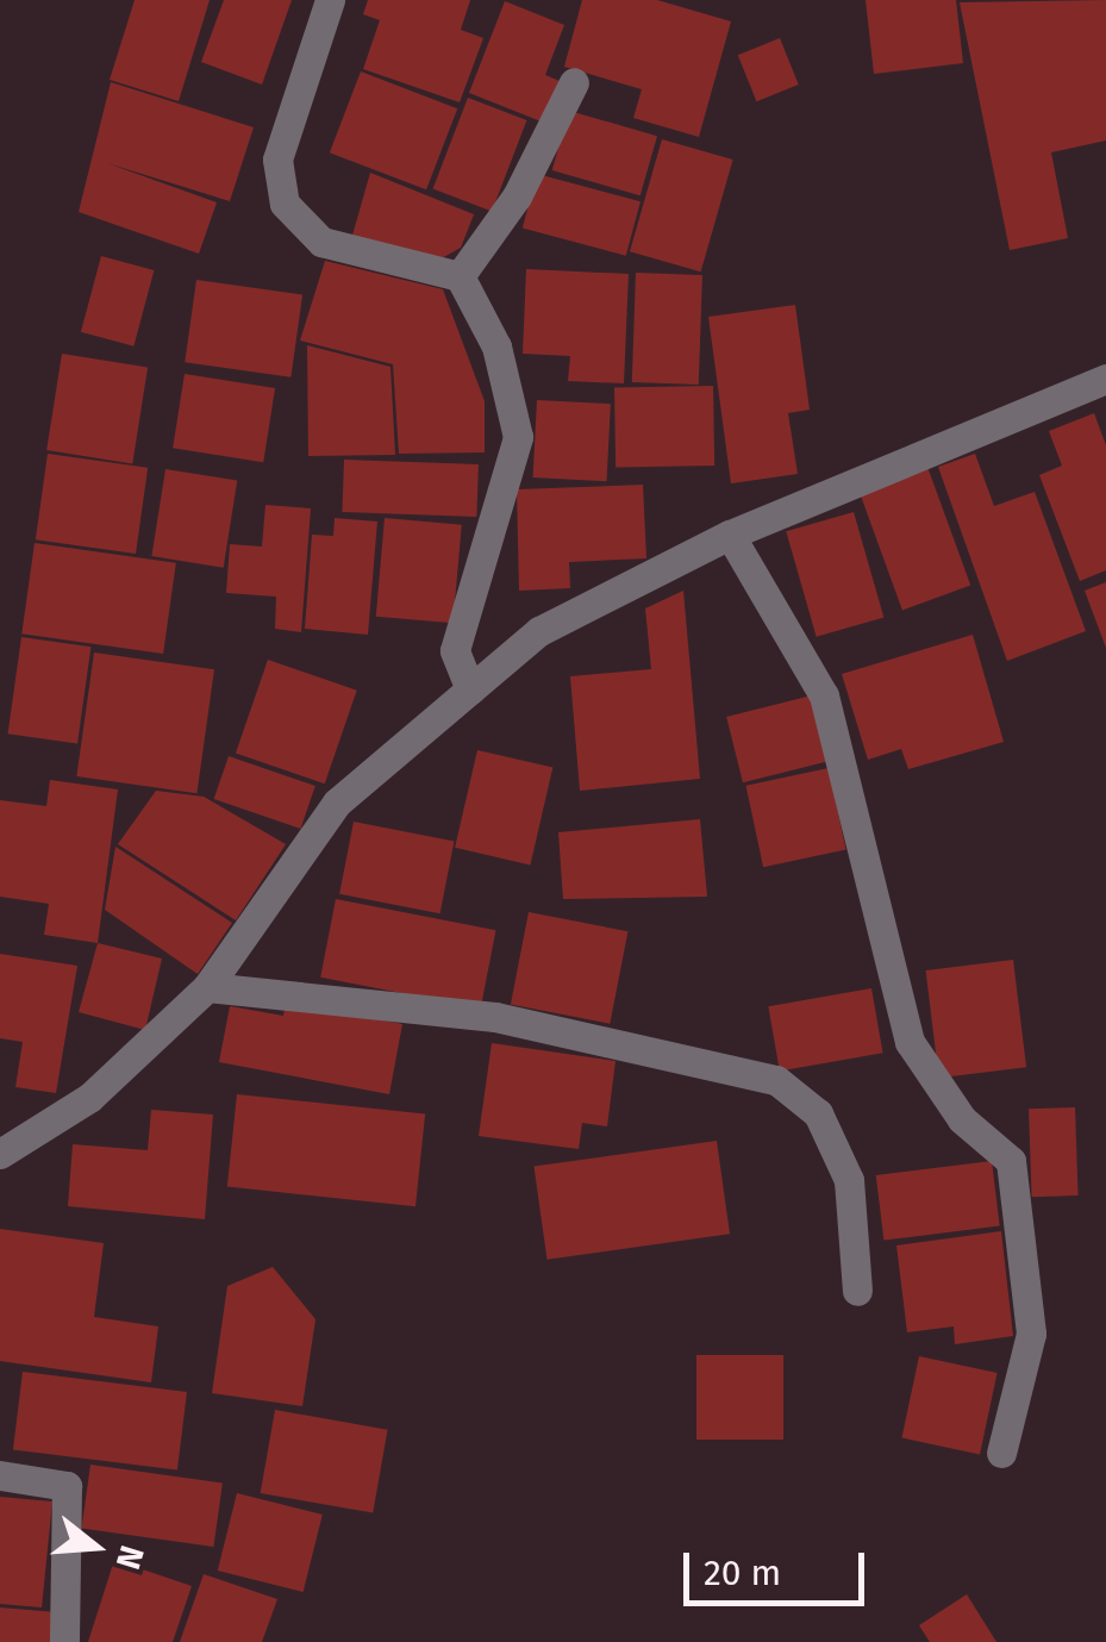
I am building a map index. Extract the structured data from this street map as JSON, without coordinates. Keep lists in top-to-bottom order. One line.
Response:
{"scale_bar":"20 m","north":"right"}
